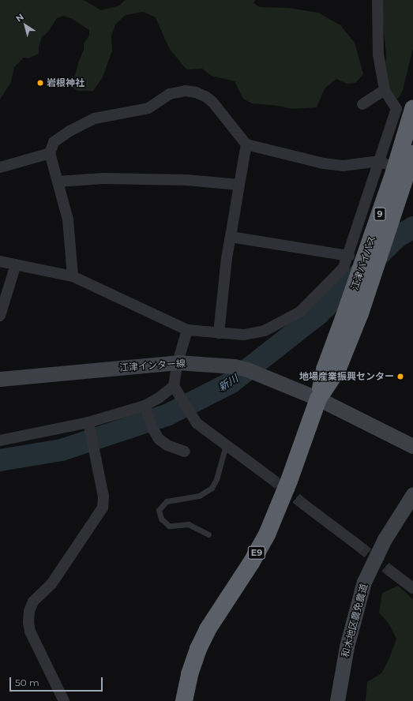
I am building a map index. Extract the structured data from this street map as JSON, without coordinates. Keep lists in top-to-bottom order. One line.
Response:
{"streets":{"highway":["9","江津バイパス","E9"],"main road":["江津インター線","和木地区農免農道"]},"crossings":[["江津バイパス","江津インター線"],["江津バイパス","E9"],["江津インター線","E9"]],"water":["新川"],"places":["岩根神社","地場産業振興センター"],"scale_bar":"50 m","north":"top left"}
